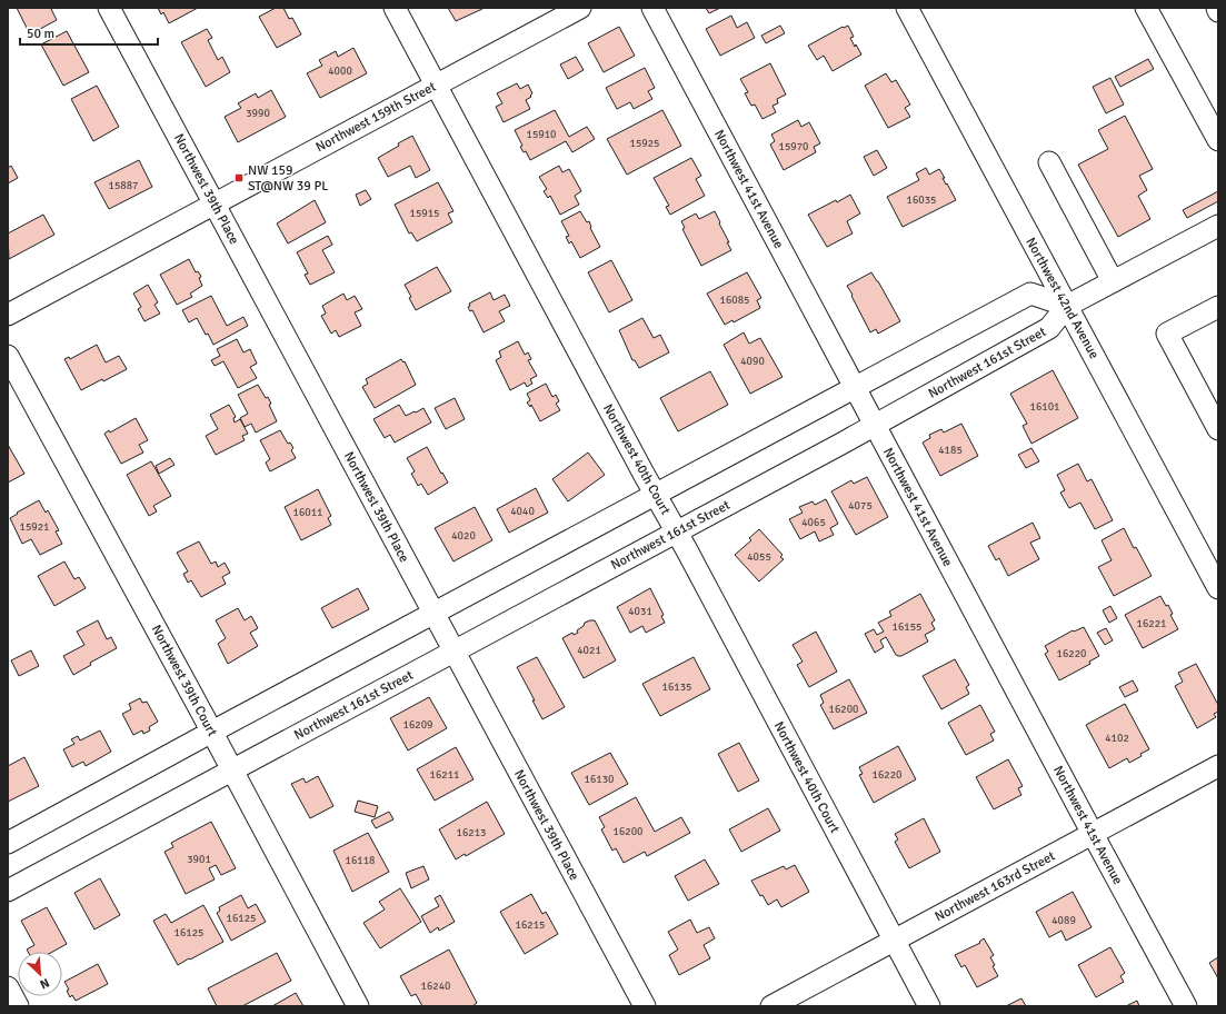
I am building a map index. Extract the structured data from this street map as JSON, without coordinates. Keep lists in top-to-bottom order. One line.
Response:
{"streets":{"street":["Northwest 159th Street","Northwest 39th Place","Northwest 41st Avenue","Northwest 42nd Avenue","Northwest 161st Street","Northwest 40th Court","Northwest 39th Court","Northwest 163rd Street"]},"crossings":[["Northwest 159th Street","Northwest 39th Place"],["Northwest 159th Street","Northwest 40th Court"],["Northwest 39th Place","Northwest 161st Street"],["Northwest 41st Avenue","Northwest 161st Street"],["Northwest 41st Avenue","Northwest 163rd Street"],["Northwest 42nd Avenue","Northwest 161st Street"],["Northwest 161st Street","Northwest 40th Court"],["Northwest 161st Street","Northwest 39th Court"],["Northwest 40th Court","Northwest 163rd Street"]],"places":{"transit":["NW 159 ST@NW 39 PL"]},"house_numbers":["4000","3990","15910","15925","15970","15887","16035","15915","16085","4090","16101","4185","4075","4040","16011","4065","15921","4020","4055","4031","16221","16155","4021","16220","16135","16200","16209","4102","16211","16220","16130","16200","16213","3901","16118","16125","4089","16215","16125","16240"],"scale_bar":"50 m","north":"bottom right"}
